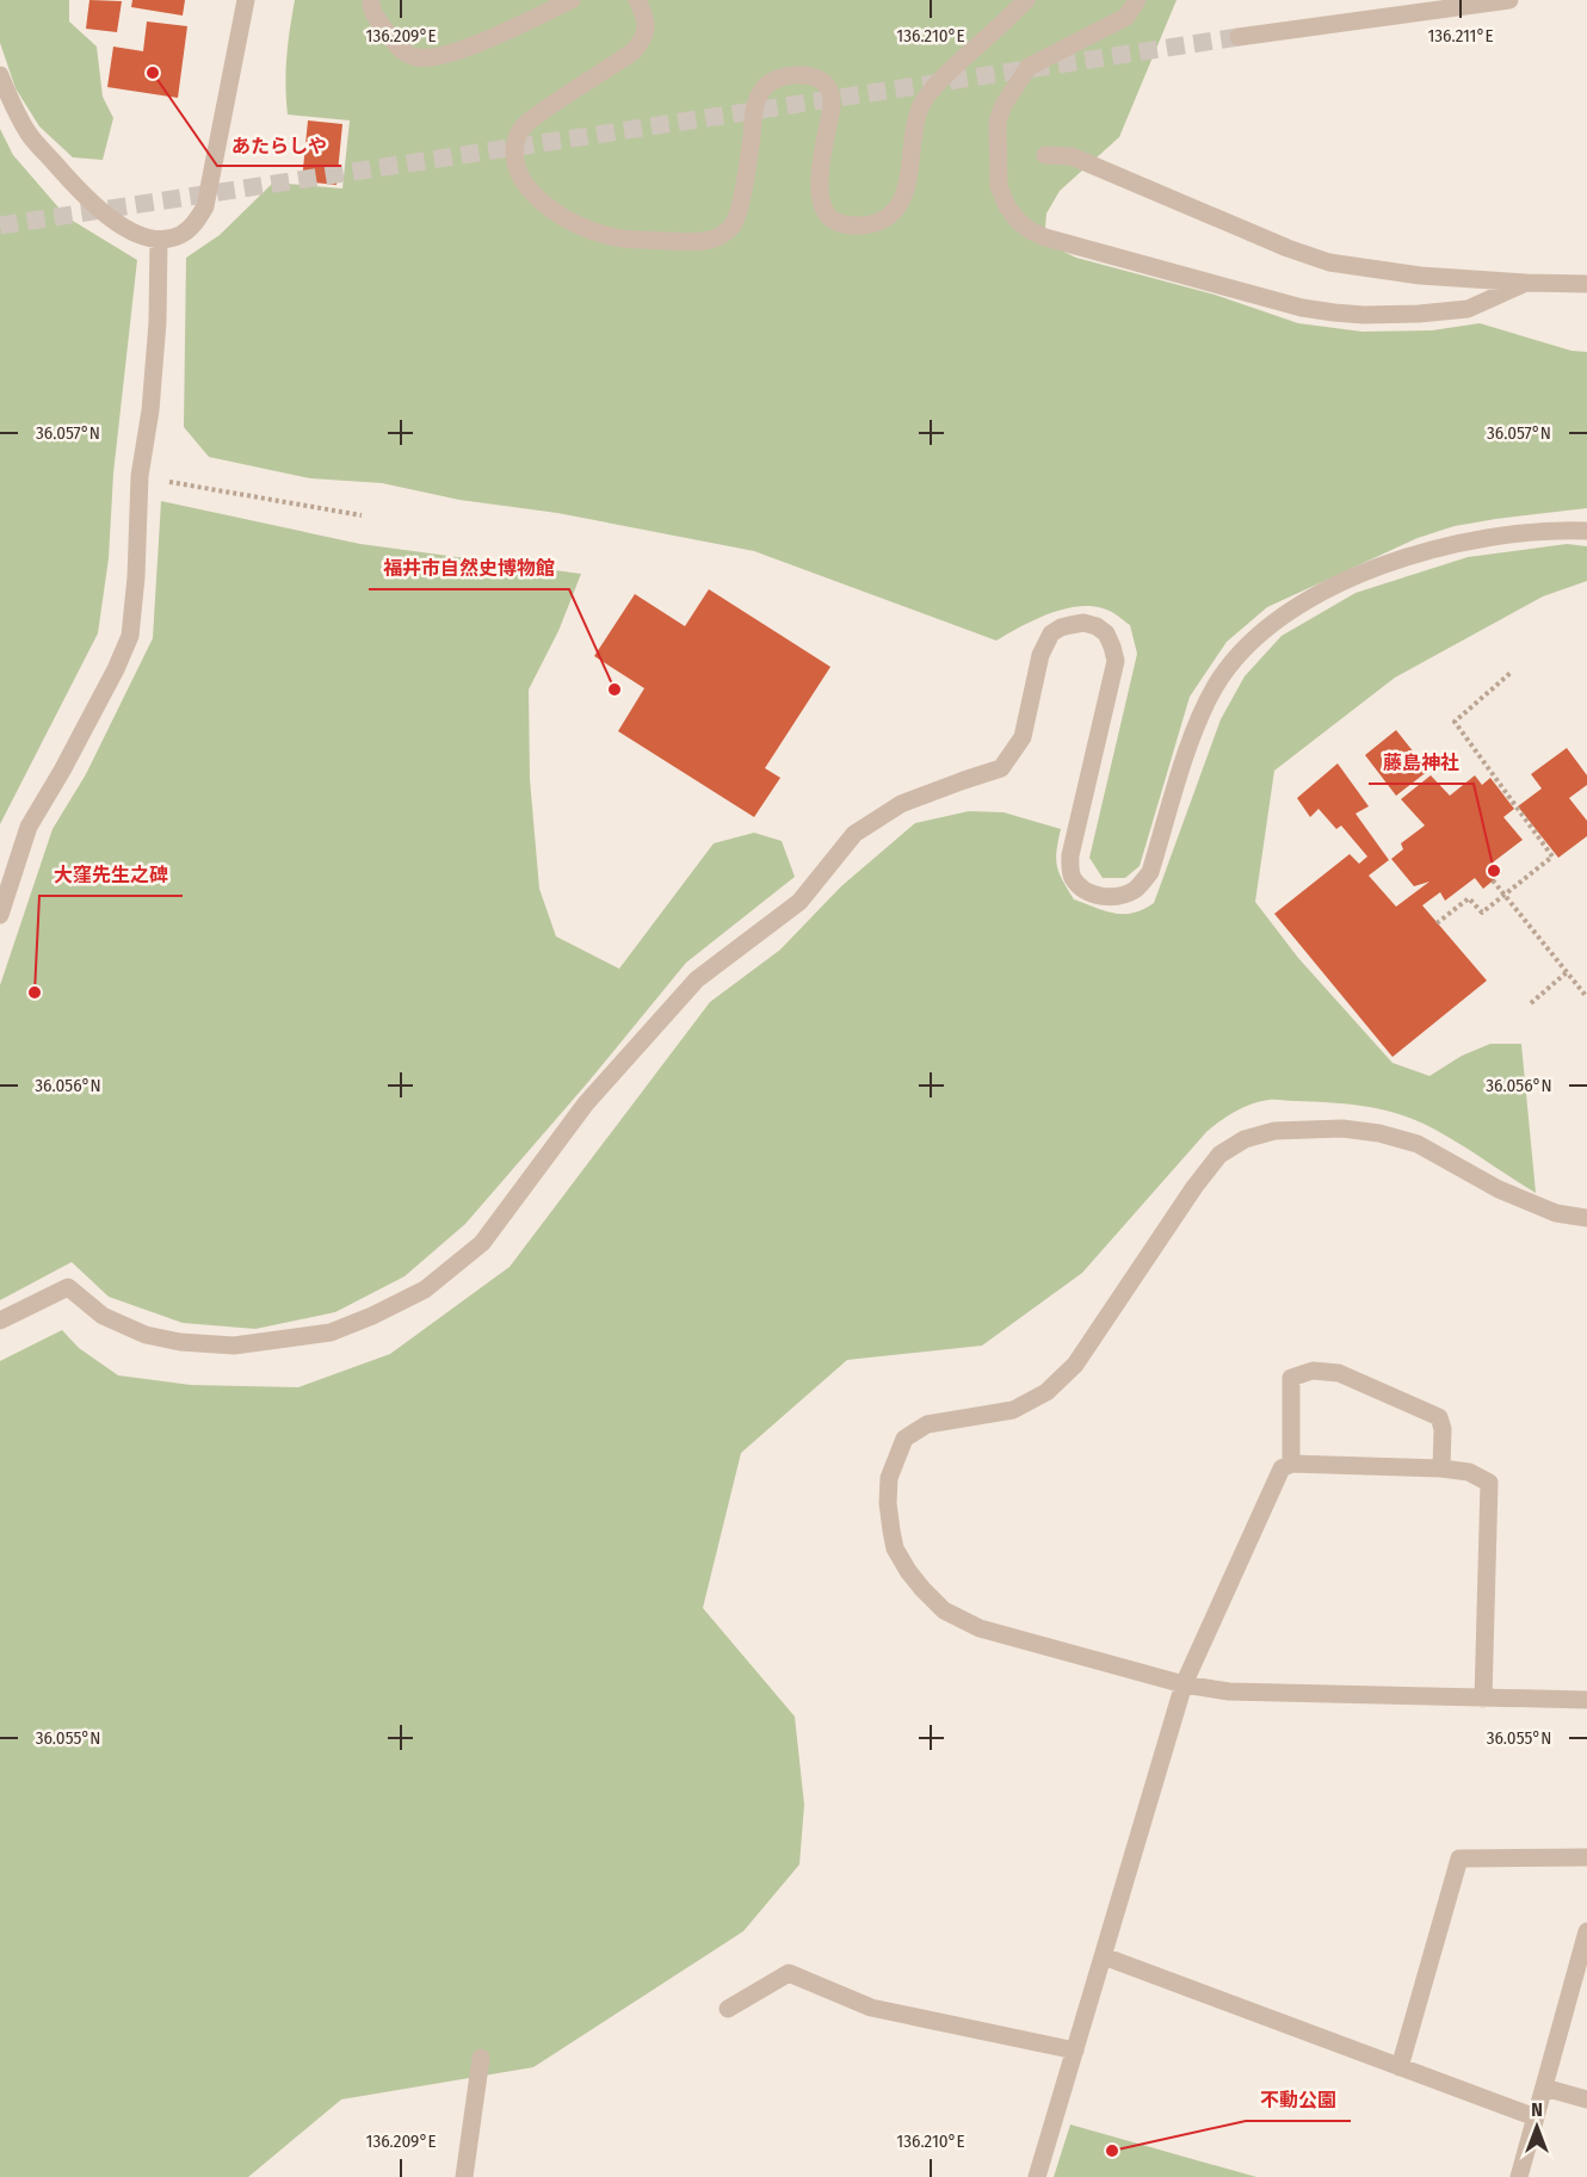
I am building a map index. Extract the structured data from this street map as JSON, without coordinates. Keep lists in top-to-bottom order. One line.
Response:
{"places":["あたらしや","福井市自然史博物館","藤島神社","大窪先生之碑","不動公園"],"north":"top","coordinates":["136.209°E","136.210°E","136.211°E","36.057°N","36.056°N","36.055°N"]}
